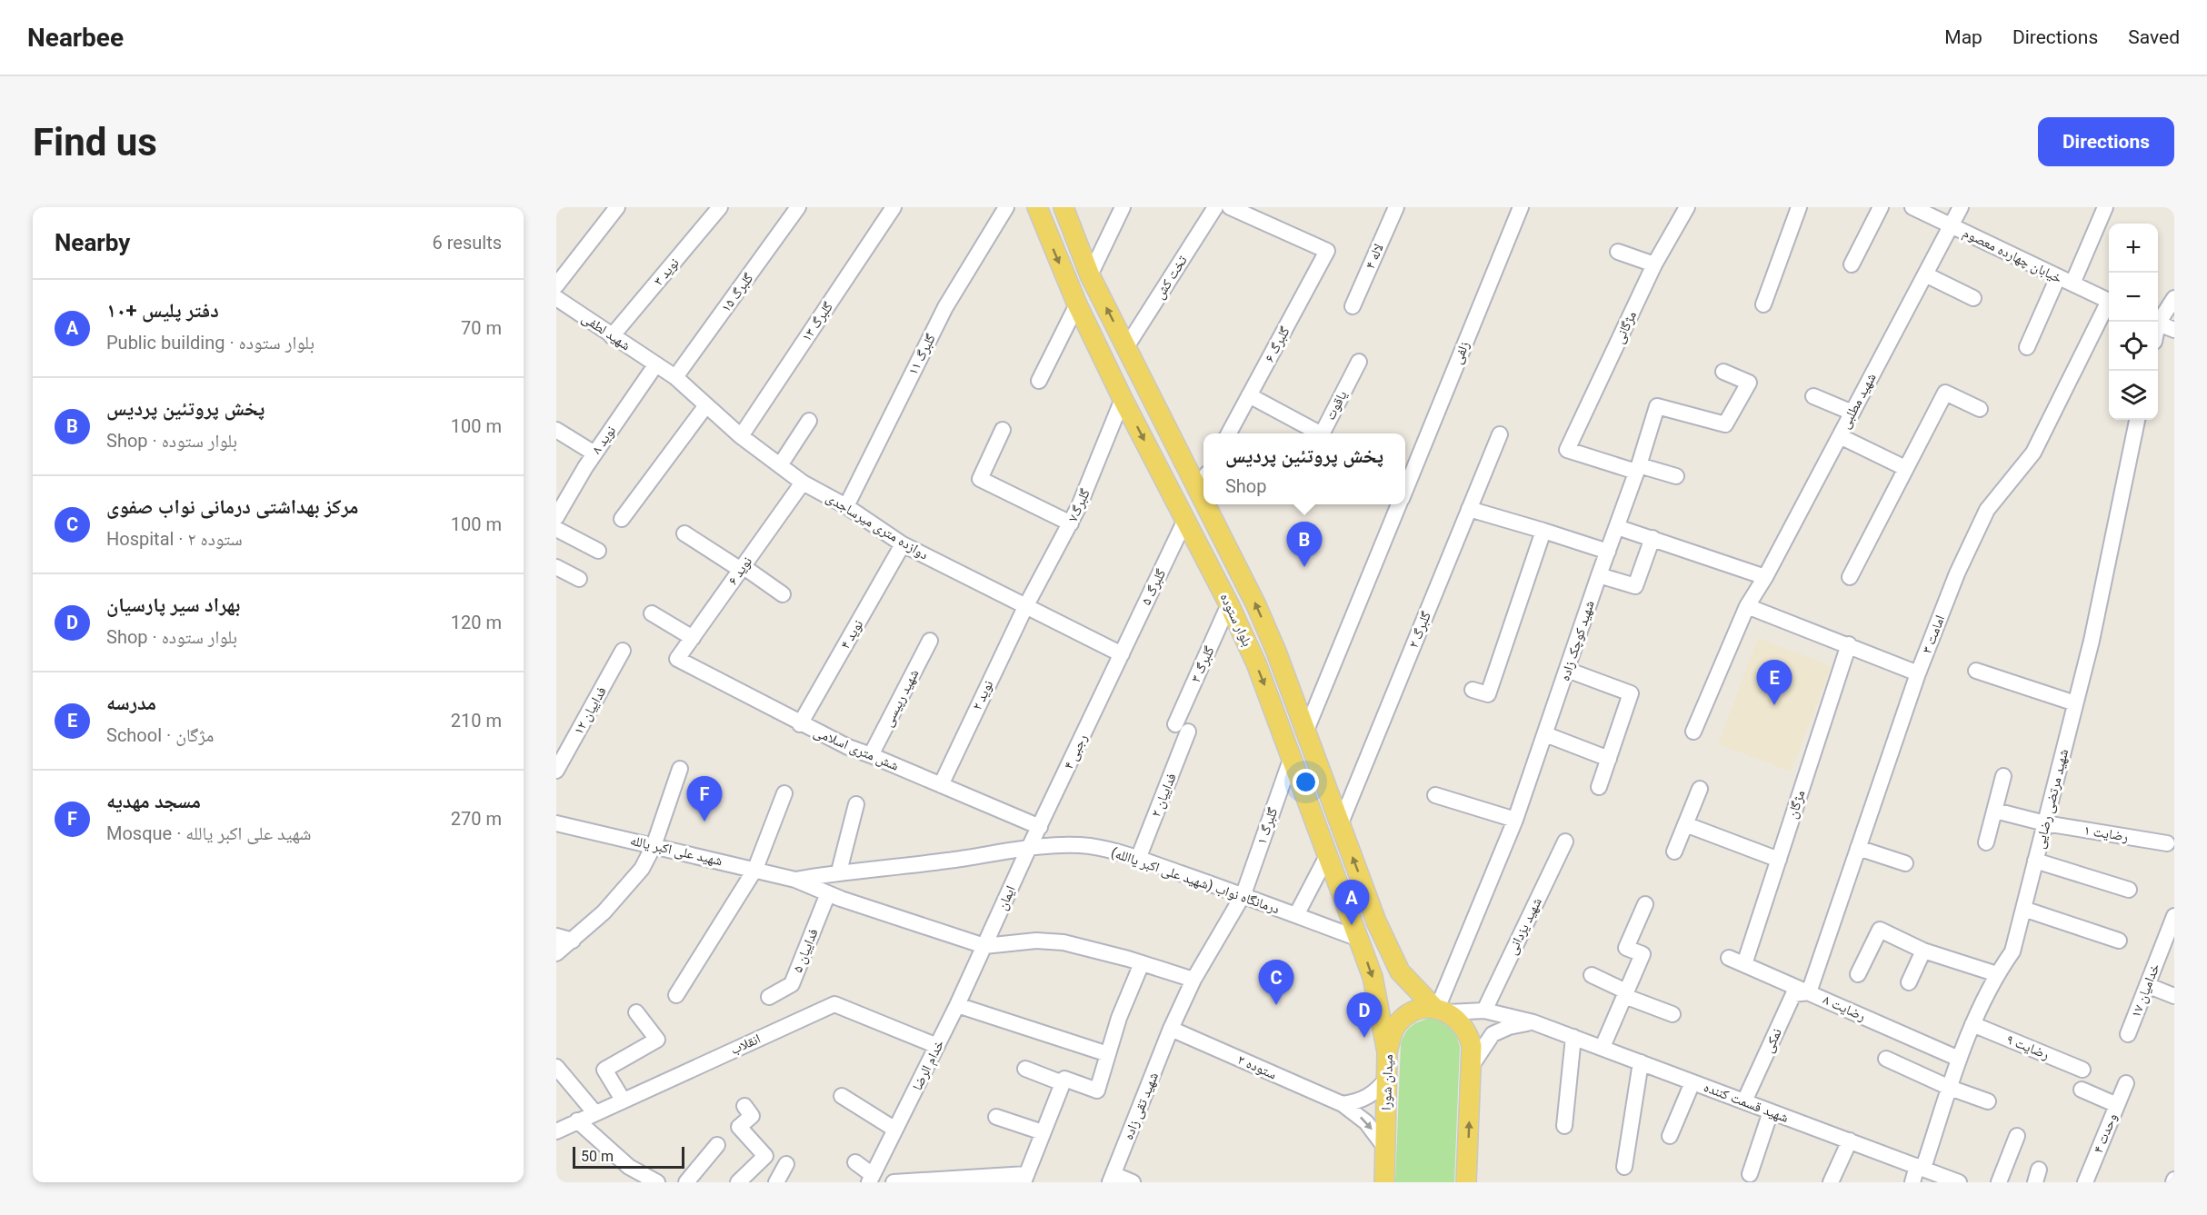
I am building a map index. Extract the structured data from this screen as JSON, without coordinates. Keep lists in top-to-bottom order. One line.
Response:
{"streets":{"main road":["بلوار ستوده","میدان شورا"],"street":["خیابان چهارده معصوم","لاله ۴","نوید ۳","تخت کش","گلبرگ ۱۵","گلبرگ ۱۳","مژگانی","شهید لطفی","گلبرگ ۶","زلفی","گلبرگ ۱۱","شهید مطلبی","یاقوت","نوید ۸","گلبرگ۷","دوازده متری میرساجدی","نوید ۶","گلبرگ ۵","گلبرگ ۲","نوید ۴","امامت ۳","شهید کوچک زاده","گلبرگ ۳","نوید ۲","شهید رپیسی","فداییان ۱۲","شش متری اسلامی","رجبی ۴","فداییان ۲","شهید مرتضی رضایی","مژگان","گلبرگ ۱","رضایت ۱","شهید علی اکبر یالله","درمانگاه نواب (شهید علی اکبر یاالله)","ایمان","شهید یزدانی","فداییان ۵","خدامیان ۱۷","رضایت ۸","نمکی","انقلاب","رضایت ۹","خدام الرضا","ستوده ۲","شهید قسمت کننده","شهید تقی زاده","وحدت ۴"]},"crossings":[["خیابان چهارده معصوم","شهید مطلبی"],["نوید ۳","شهید لطفی"],["تخت کش","بلوار ستوده"],["گلبرگ ۱۵","دوازده متری میرساجدی"],["گلبرگ ۱۳","دوازده متری میرساجدی"],["مژگانی","شهید کوچک زاده"],["شهید لطفی","نوید ۸"],["شهید لطفی","دوازده متری میرساجدی"],["گلبرگ ۶","یاقوت"],["زلفی","بلوار ستوده"],["گلبرگ ۱۱","دوازده متری میرساجدی"],["نوید ۸","دوازده متری میرساجدی"],["گلبرگ۷","دوازده متری میرساجدی"],["گلبرگ۷","بلوار ستوده"],["گلبرگ۷","نوید ۲"],["دوازده متری میرساجدی","نوید ۶"],["دوازده متری میرساجدی","گلبرگ ۵"],["دوازده متری میرساجدی","نوید ۴"],["دوازده متری میرساجدی","نوید ۲"],["دوازده متری میرساجدی","رجبی ۴"],["نوید ۶","شش متری اسلامی"],["گلبرگ ۵","بلوار ستوده"],["گلبرگ ۵","رجبی ۴"],["بلوار ستوده","گلبرگ ۲"],["بلوار ستوده","شهید کوچک زاده"],["بلوار ستوده","گلبرگ ۳"],["بلوار ستوده","گلبرگ ۱"],["بلوار ستوده","درمانگاه نواب (شهید علی اکبر یاالله)"],["بلوار ستوده","میدان شورا"],["بلوار ستوده","شهید قسمت کننده"],["نوید ۴","شش متری اسلامی"],["امامت ۳","رضایت ۸"],["امامت ۳","نمکی"],["شهید کوچک زاده","میدان شورا"],["شهید کوچک زاده","شهید قسمت کننده"],["گلبرگ ۳","فداییان ۲"],["نوید ۲","شش متری اسلامی"],["شهید رپیسی","شش متری اسلامی"],["شش متری اسلامی","رجبی ۴"],["رجبی ۴","درمانگاه نواب (شهید علی اکبر یاالله)"],["رجبی ۴","ایمان"],["فداییان ۲","درمانگاه نواب (شهید علی اکبر یاالله)"],["شهید مرتضی رضایی","رضایت ۱"],["شهید مرتضی رضایی","رضایت ۸"],["شهید مرتضی رضایی","رضایت ۹"],["شهید مرتضی رضایی","شهید قسمت کننده"],["مژگان","رضایت ۸"],["گلبرگ ۱","درمانگاه نواب (شهید علی اکبر یاالله)"],["گلبرگ ۱","شهید تقی زاده"],["شهید علی اکبر یالله","درمانگاه نواب (شهید علی اکبر یاالله)"],["شهید علی اکبر یالله","ایمان"],["شهید علی اکبر یالله","فداییان ۵"],["شهید علی اکبر یالله","خدام الرضا"],["درمانگاه نواب (شهید علی اکبر یاالله)","ایمان"],["ایمان","خدام الرضا"],["شهید یزدانی","شهید قسمت کننده"],["رضایت ۸","نمکی"],["نمکی","شهید قسمت کننده"],["انقلاب","خدام الرضا"],["ستوده ۲","میدان شورا"],["ستوده ۲","شهید تقی زاده"],["میدان شورا","شهید قسمت کننده"]],"scale_bar":"50 m","page":{"header":"Nearbee","nav":["Map","Directions","Saved"],"buttons":"Directions","title":"Find us","heading":["Nearby","6 results"],"map_buttons":["+","−"],"list":[{"mark":"A","name":"دفتر پلیس +۱۰","note":"Public building · بلوار ستوده","value":"70 m"},{"mark":"B","name":"پخش پروتئین پردیس","note":"Shop · بلوار ستوده","value":"100 m"},{"mark":"C","name":"مرکز بهداشتی درمانی نواب صفوی","note":"Hospital · ستوده ۲","value":"100 m"},{"mark":"D","name":"بهراد سیر پارسیان","note":"Shop · بلوار ستوده","value":"120 m"},{"mark":"E","name":"مدرسه","note":"School · مژگان","value":"210 m"},{"mark":"F","name":"مسجد مهدیه","note":"Mosque · شهید علی اکبر یالله","value":"270 m"}],"popup":["پخش پروتئین پردیس","Shop"],"pins":["B","E","F","A","C","D"],"scale":"50 m"}}
